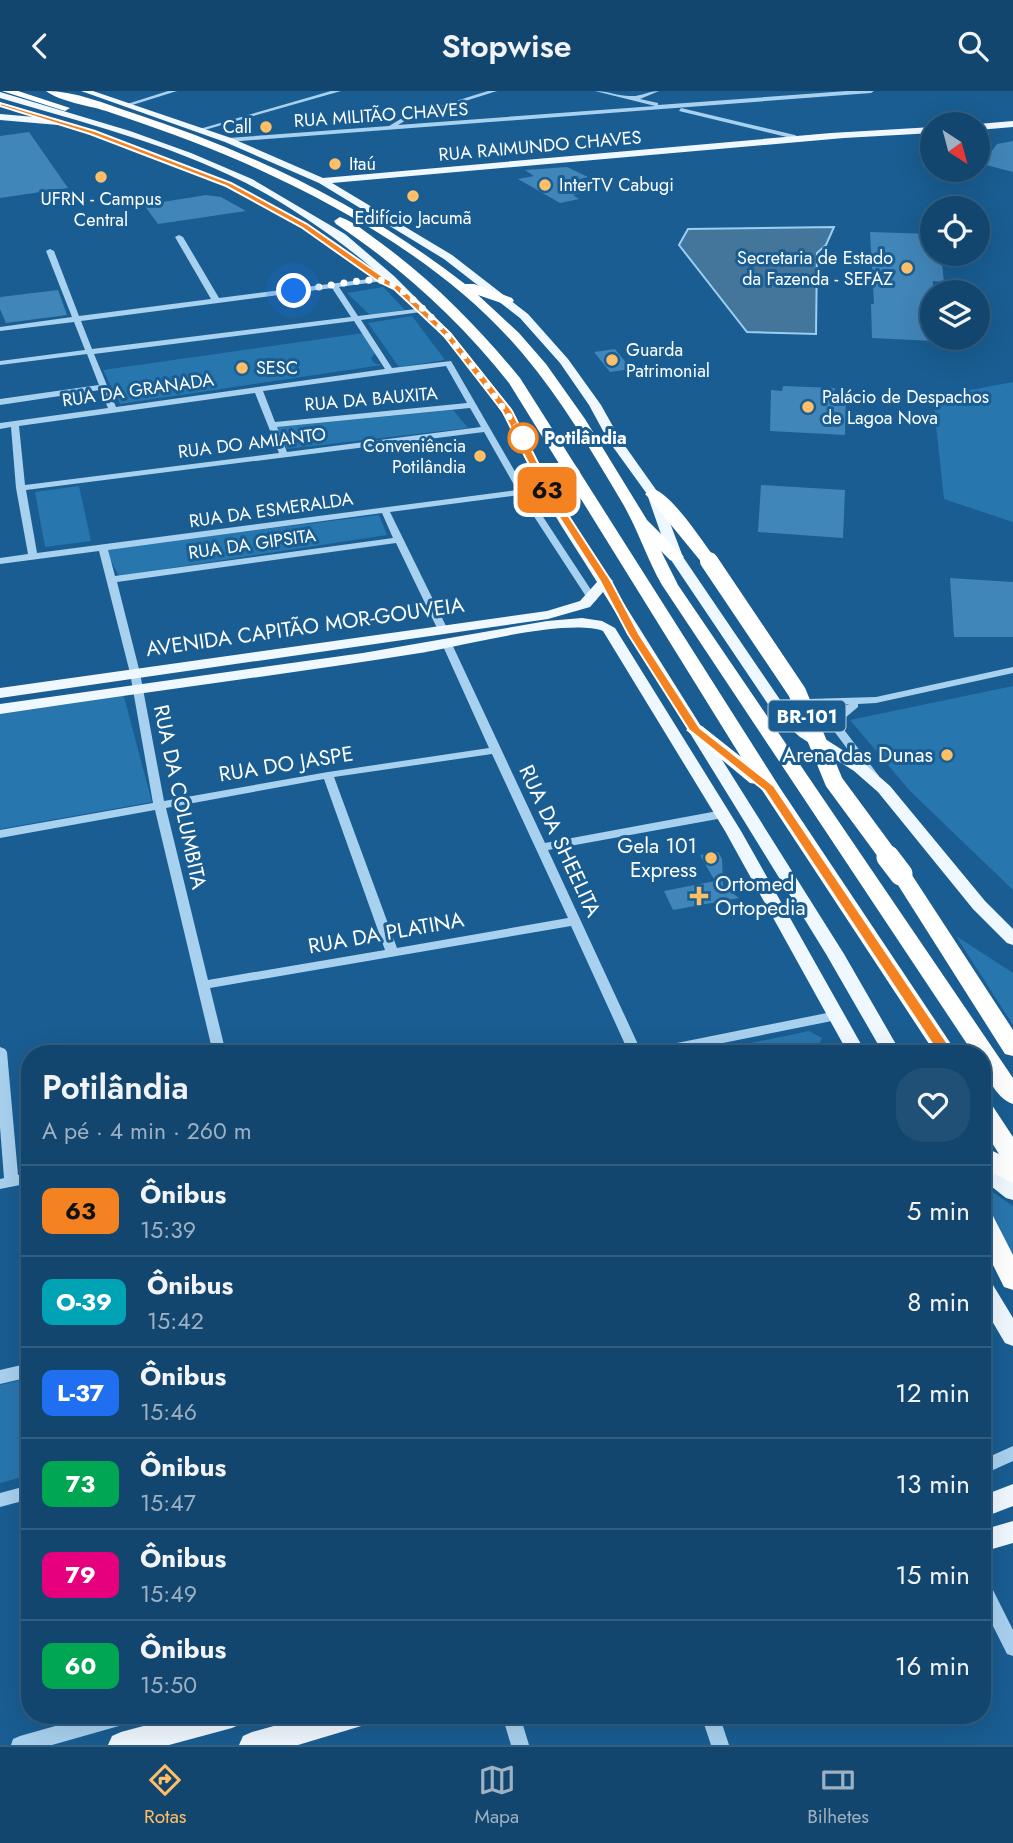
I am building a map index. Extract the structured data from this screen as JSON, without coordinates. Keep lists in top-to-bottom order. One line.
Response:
{"streets":{"highway":["BR-101"],"main road":["RUA RAIMUNDO CHAVES","AVENIDA CAPITÃO MOR-GOUVEIA"],"street":["RUA MILITÃO CHAVES","RUA DA GRANADA","RUA DA BAUXITA","RUA DO AMIANTO","RUA DA ESMERALDA","RUA DA GIPSITA","RUA DO JASPE","RUA DA COLUMBITA","RUA DA SHEELITA","RUA DA PLATINA"]},"crossings":[["RUA DA GRANADA","RUA DA BAUXITA"],["RUA DA ESMERALDA","RUA DA COLUMBITA"],["RUA DA GIPSITA","RUA DA COLUMBITA"],["AVENIDA CAPITÃO MOR-GOUVEIA","RUA DA COLUMBITA"],["RUA DO JASPE","RUA DA COLUMBITA"],["RUA DO JASPE","RUA DA SHEELITA"],["RUA DA COLUMBITA","RUA DA PLATINA"],["RUA DA SHEELITA","RUA DA PLATINA"]],"places":{"other":["Call","Itaú","UFRN - Campus Central","InterTV Cabugi","Edifício Jacumã","Secretaria de Estado da Fazenda - SEFAZ","Guarda Patrimonial","SESC","Palácio de Despachos de Lagoa Nova","Potilândia","Conveniência Potilândia","Arena das Dunas","Gela 101 Express"],"health":["Ortomed Ortopedia"]},"lines":["bus line 63"],"north":"bottom right","page":{"header":"Stopwise","on_map":"63","heading":["Potilândia","A pé · 4 min · 260 m"],"list":[{"mark":"63","name":"Ônibus","note":"15:39","value":"5 min"},{"mark":"O-39","name":"Ônibus","note":"15:42","value":"8 min"},{"mark":"L-37","name":"Ônibus","note":"15:46","value":"12 min"},{"mark":"73","name":"Ônibus","note":"15:47","value":"13 min"},{"mark":"79","name":"Ônibus","note":"15:49","value":"15 min"},{"mark":"60","name":"Ônibus","note":"15:50","value":"16 min"}],"tabs":["Rotas","Mapa","Bilhetes"]}}
